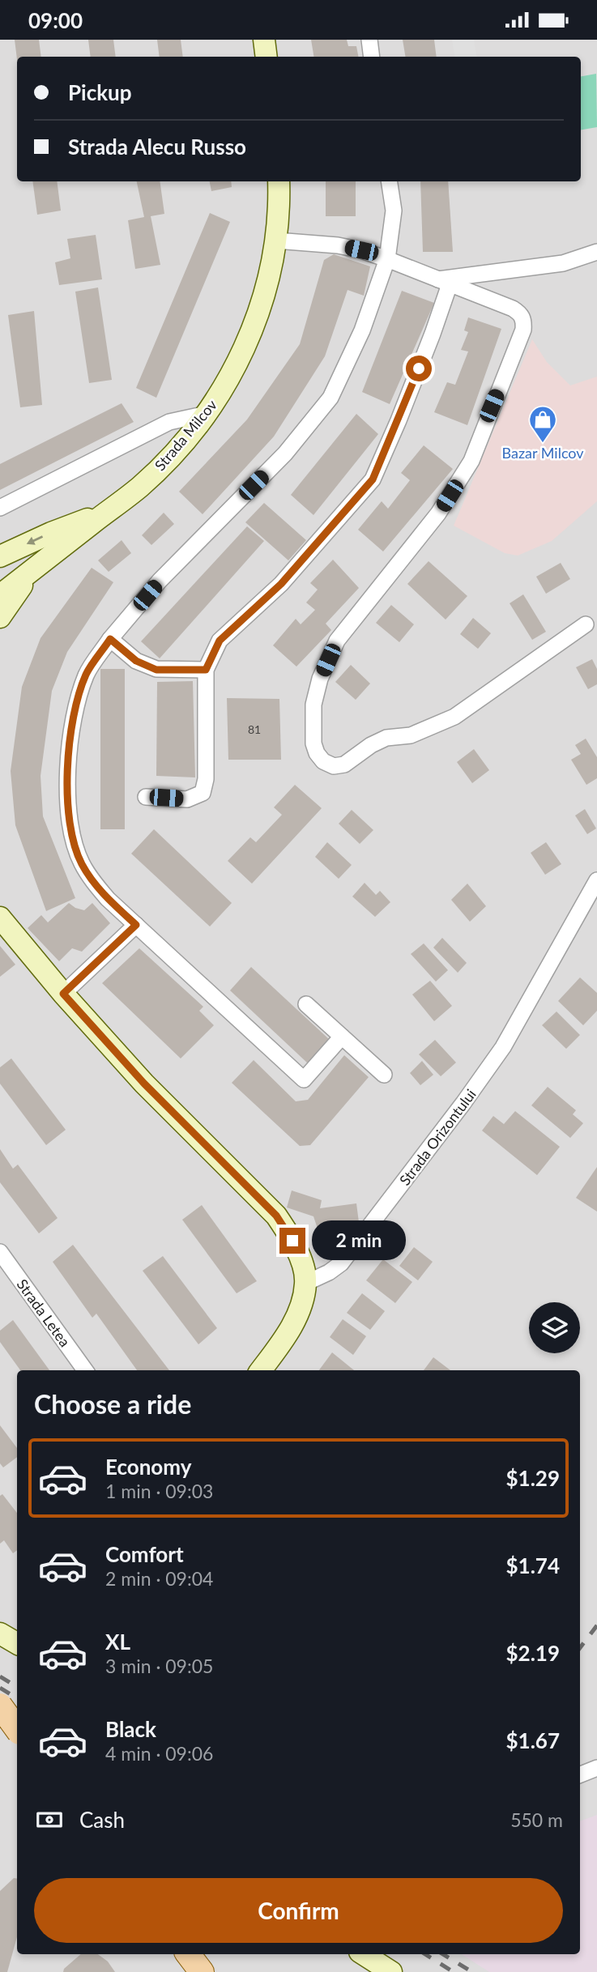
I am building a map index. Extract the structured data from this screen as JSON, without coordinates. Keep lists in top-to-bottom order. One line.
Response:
{"streets":{"street":["Strada Milcov","Strada Orizontului","Strada Letea"]},"places":{"shop":["Bazar Milcov"]},"house_numbers":["81"],"page":{"status":"09:00","banner":["Pickup","Strada Alecu Russo"],"bubble":"2 min","heading":"Choose a ride","list":[{"name":"Economy","note":"1 min · 09:03","value":"$1.29"},{"name":"Comfort","note":"2 min · 09:04","value":"$1.74"},{"name":"XL","note":"3 min · 09:05","value":"$2.19"},{"name":"Black","note":"4 min · 09:06","value":"$1.67"}],"pay":["Cash","550 m"],"buttons":"Confirm"}}
